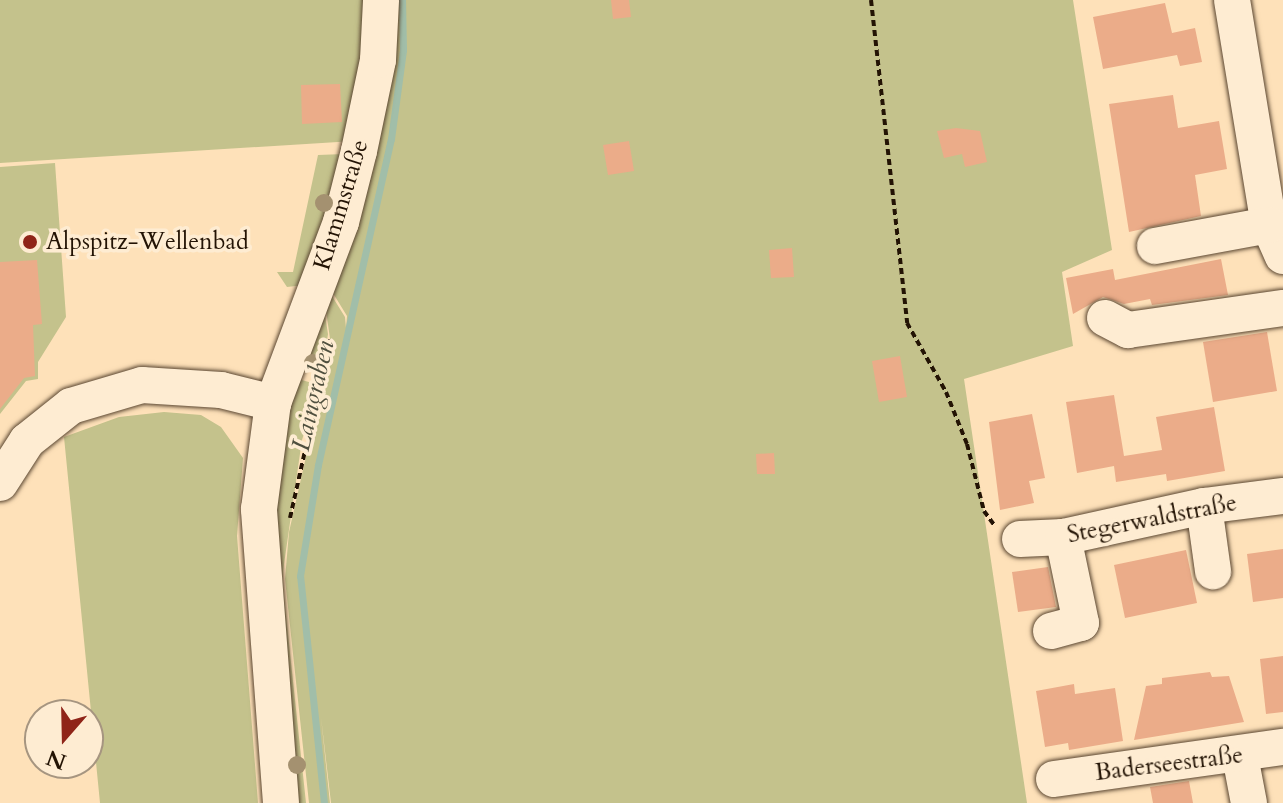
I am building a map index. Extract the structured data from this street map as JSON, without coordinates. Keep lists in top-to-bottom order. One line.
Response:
{"streets":{"street":["Klammstraße","Stegerwaldstraße","Baderseestraße"]},"water":["Laingraben"],"places":["Alpspitz-Wellenbad"],"north":"bottom"}
